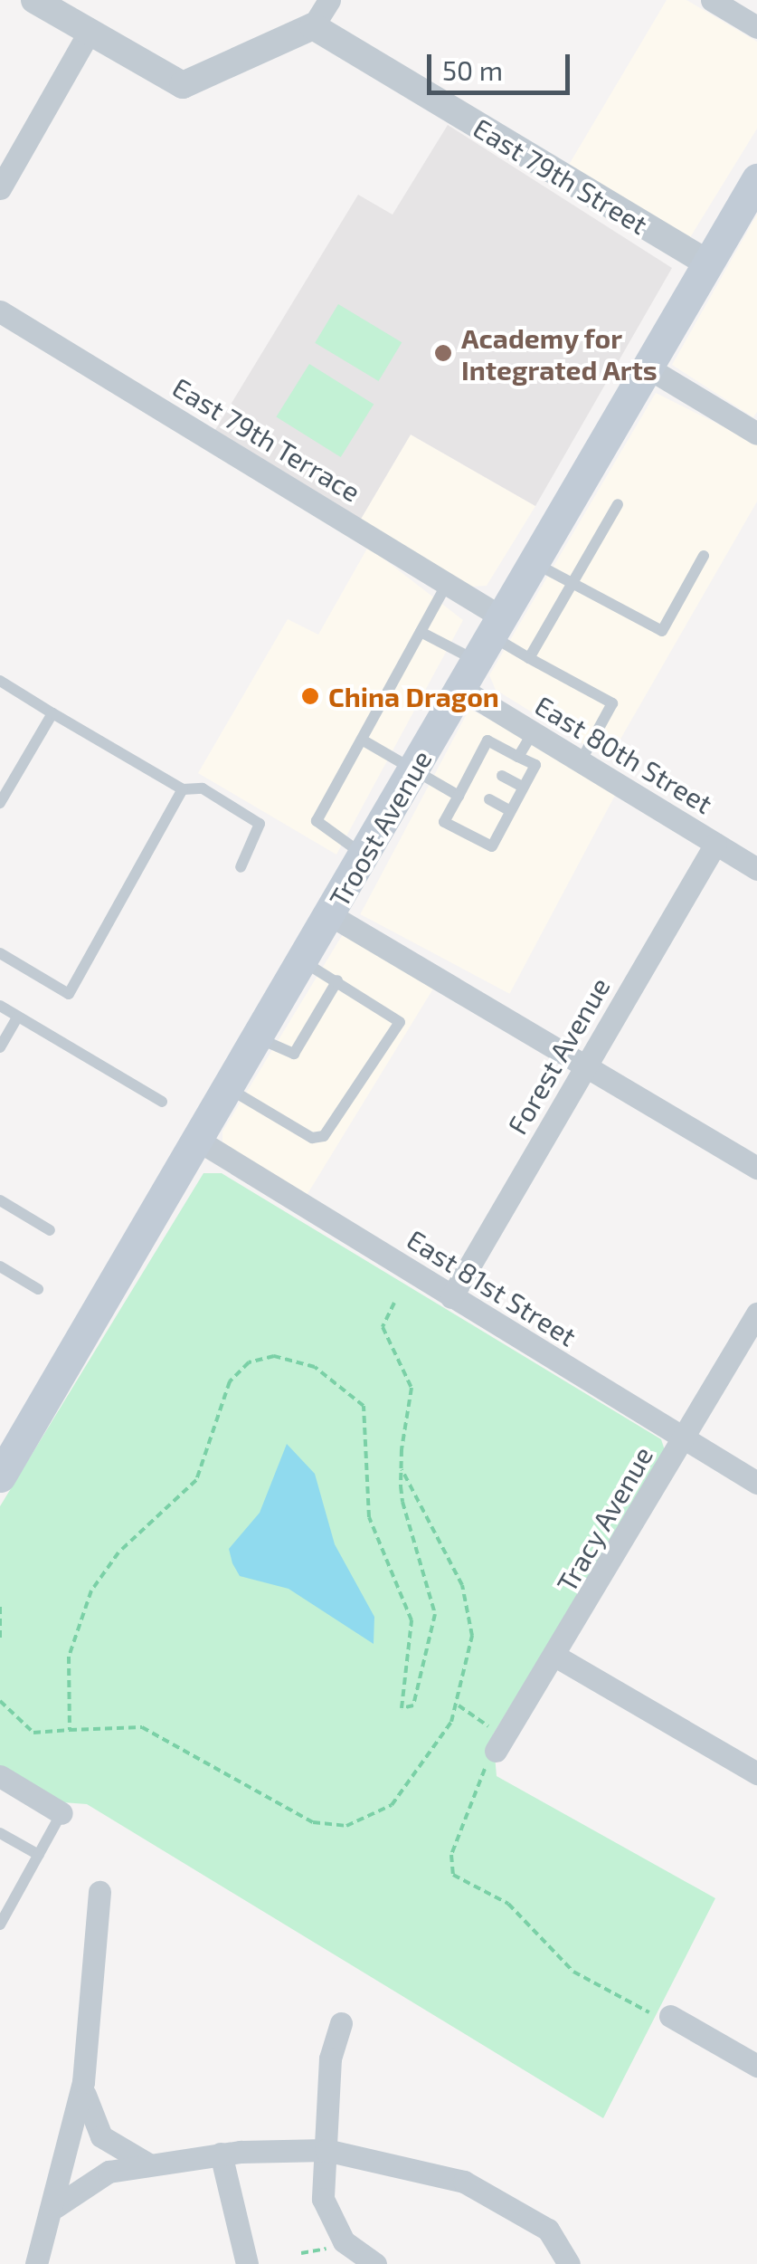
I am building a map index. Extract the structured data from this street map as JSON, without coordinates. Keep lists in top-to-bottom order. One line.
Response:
{"streets":{"main road":["Troost Avenue"],"street":["East 79th Street","East 79th Terrace","East 80th Street","Forest Avenue","East 81st Street","Tracy Avenue"]},"crossings":[["East 79th Street","Troost Avenue"],["East 79th Terrace","Troost Avenue"],["East 80th Street","Troost Avenue"],["East 80th Street","Forest Avenue"],["Troost Avenue","East 81st Street"],["Forest Avenue","East 81st Street"],["East 81st Street","Tracy Avenue"]],"places":["Academy for Integrated Arts","China Dragon"],"scale_bar":"50 m"}
